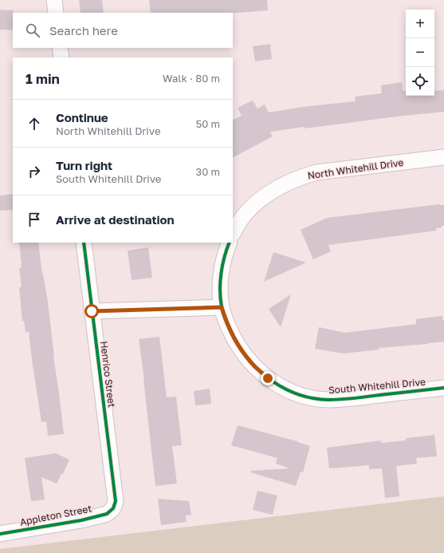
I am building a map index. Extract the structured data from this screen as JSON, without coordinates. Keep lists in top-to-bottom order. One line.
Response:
{"streets":{"street":["North Whitehill Drive","Henrico Street","South Whitehill Drive","Appleton Street"]},"crossings":[["Henrico Street","Appleton Street"]],"page":{"map_buttons":["+","−"],"search":"Search here","heading":["1 min","Walk · 80 m"],"list":[["Continue","North Whitehill Drive","50 m"],["Turn right","South Whitehill Drive","30 m"],"Arrive at destination"]}}
